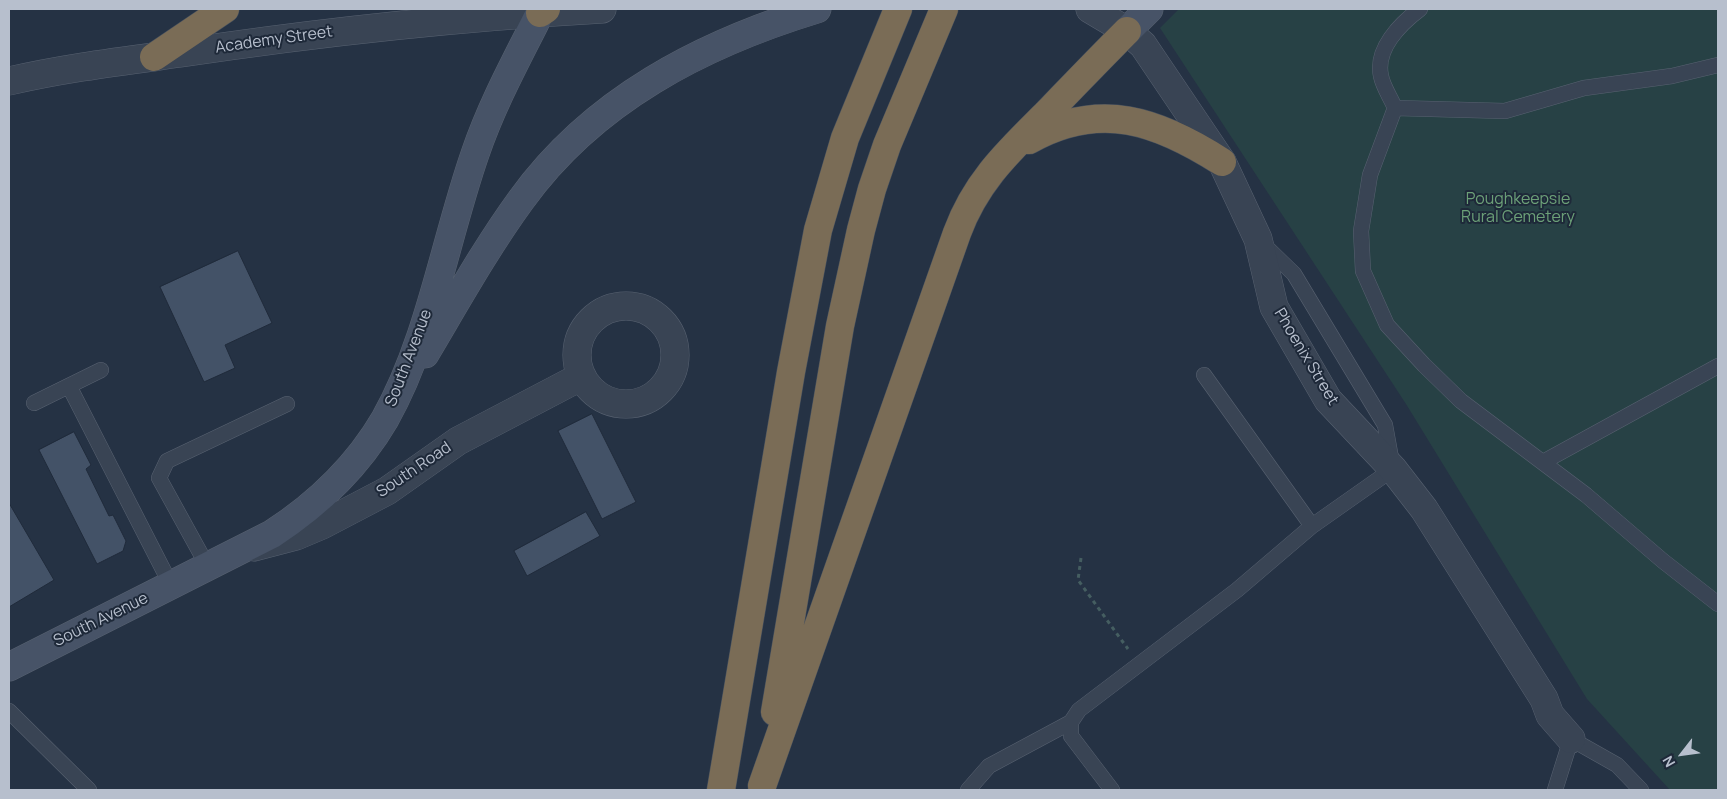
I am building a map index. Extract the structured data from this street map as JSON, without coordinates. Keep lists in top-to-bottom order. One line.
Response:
{"streets":{"street":["Academy Street","Phoenix Street","South Avenue","South Road"]},"crossings":[["Academy Street","South Avenue"],["South Avenue","South Road"]],"parks":["Poughkeepsie Rural Cemetery"],"north":"bottom left"}
